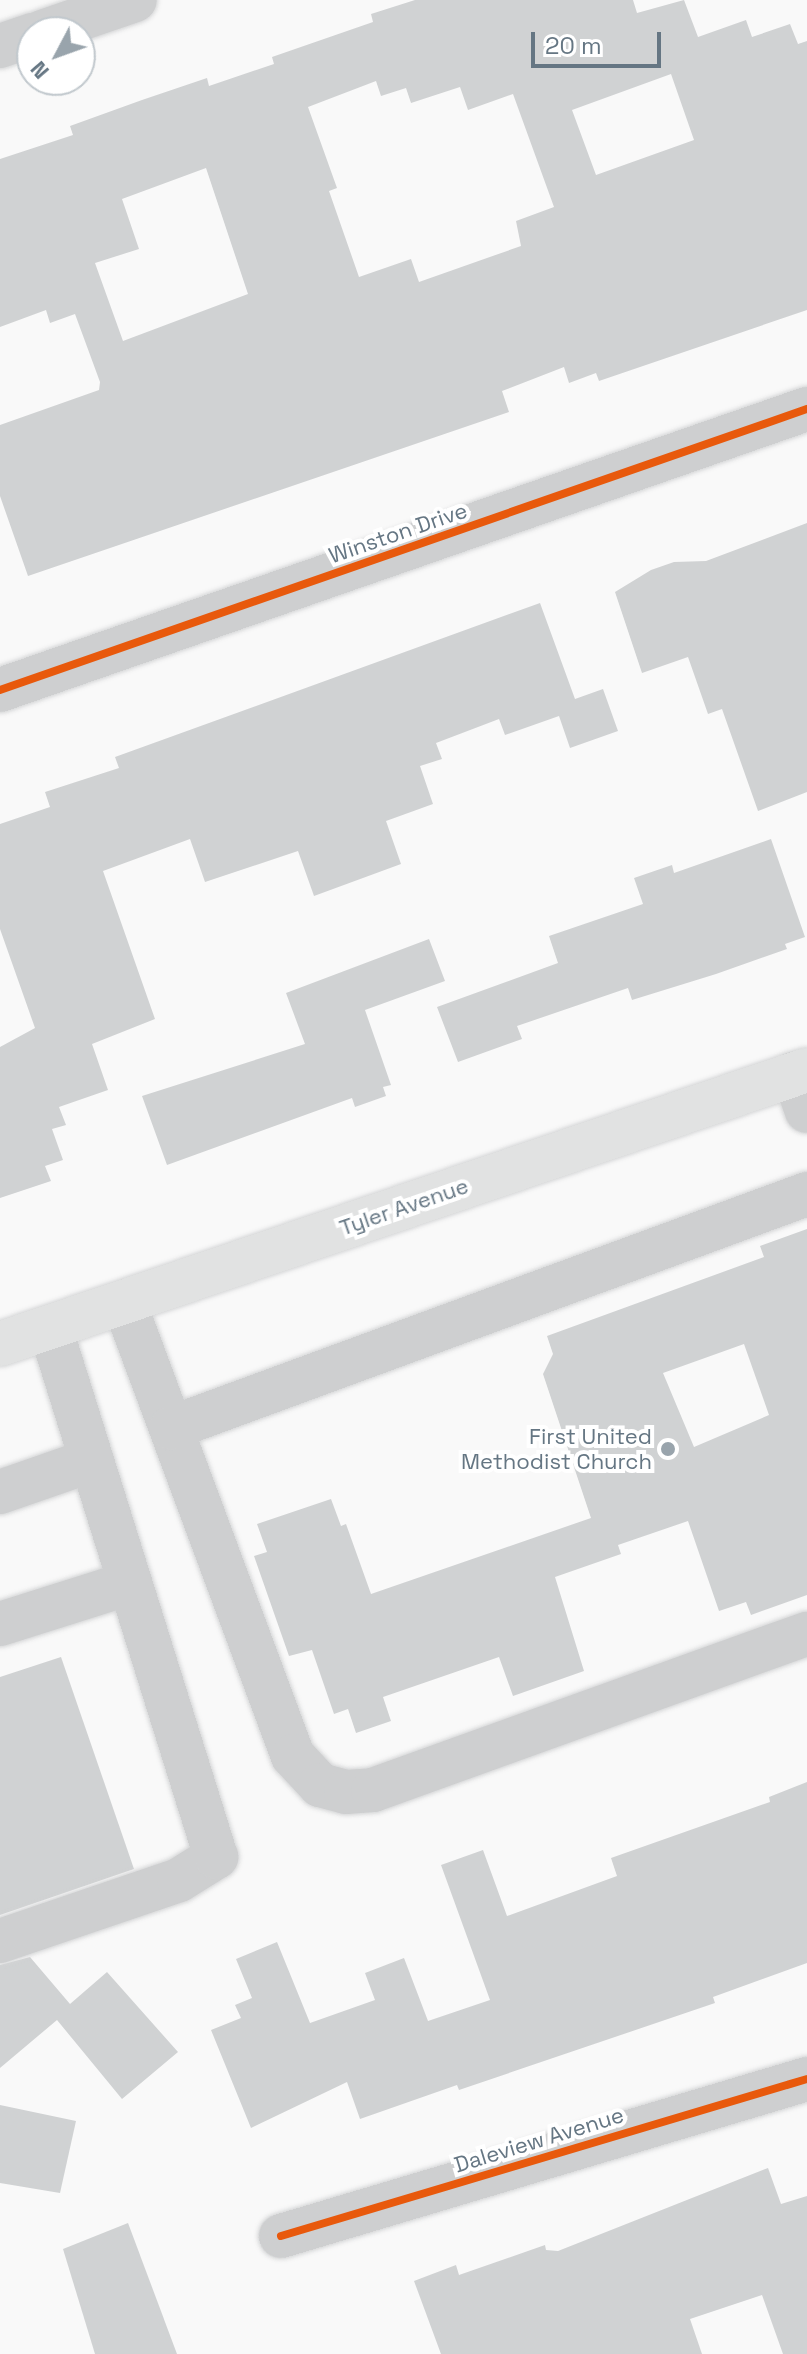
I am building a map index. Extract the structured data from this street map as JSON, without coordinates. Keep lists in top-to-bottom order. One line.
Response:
{"streets":{"main road":["Tyler Avenue"],"street":["Winston Drive","Daleview Avenue"]},"places":["First United Methodist Church"],"scale_bar":"20 m","north":"bottom left"}
